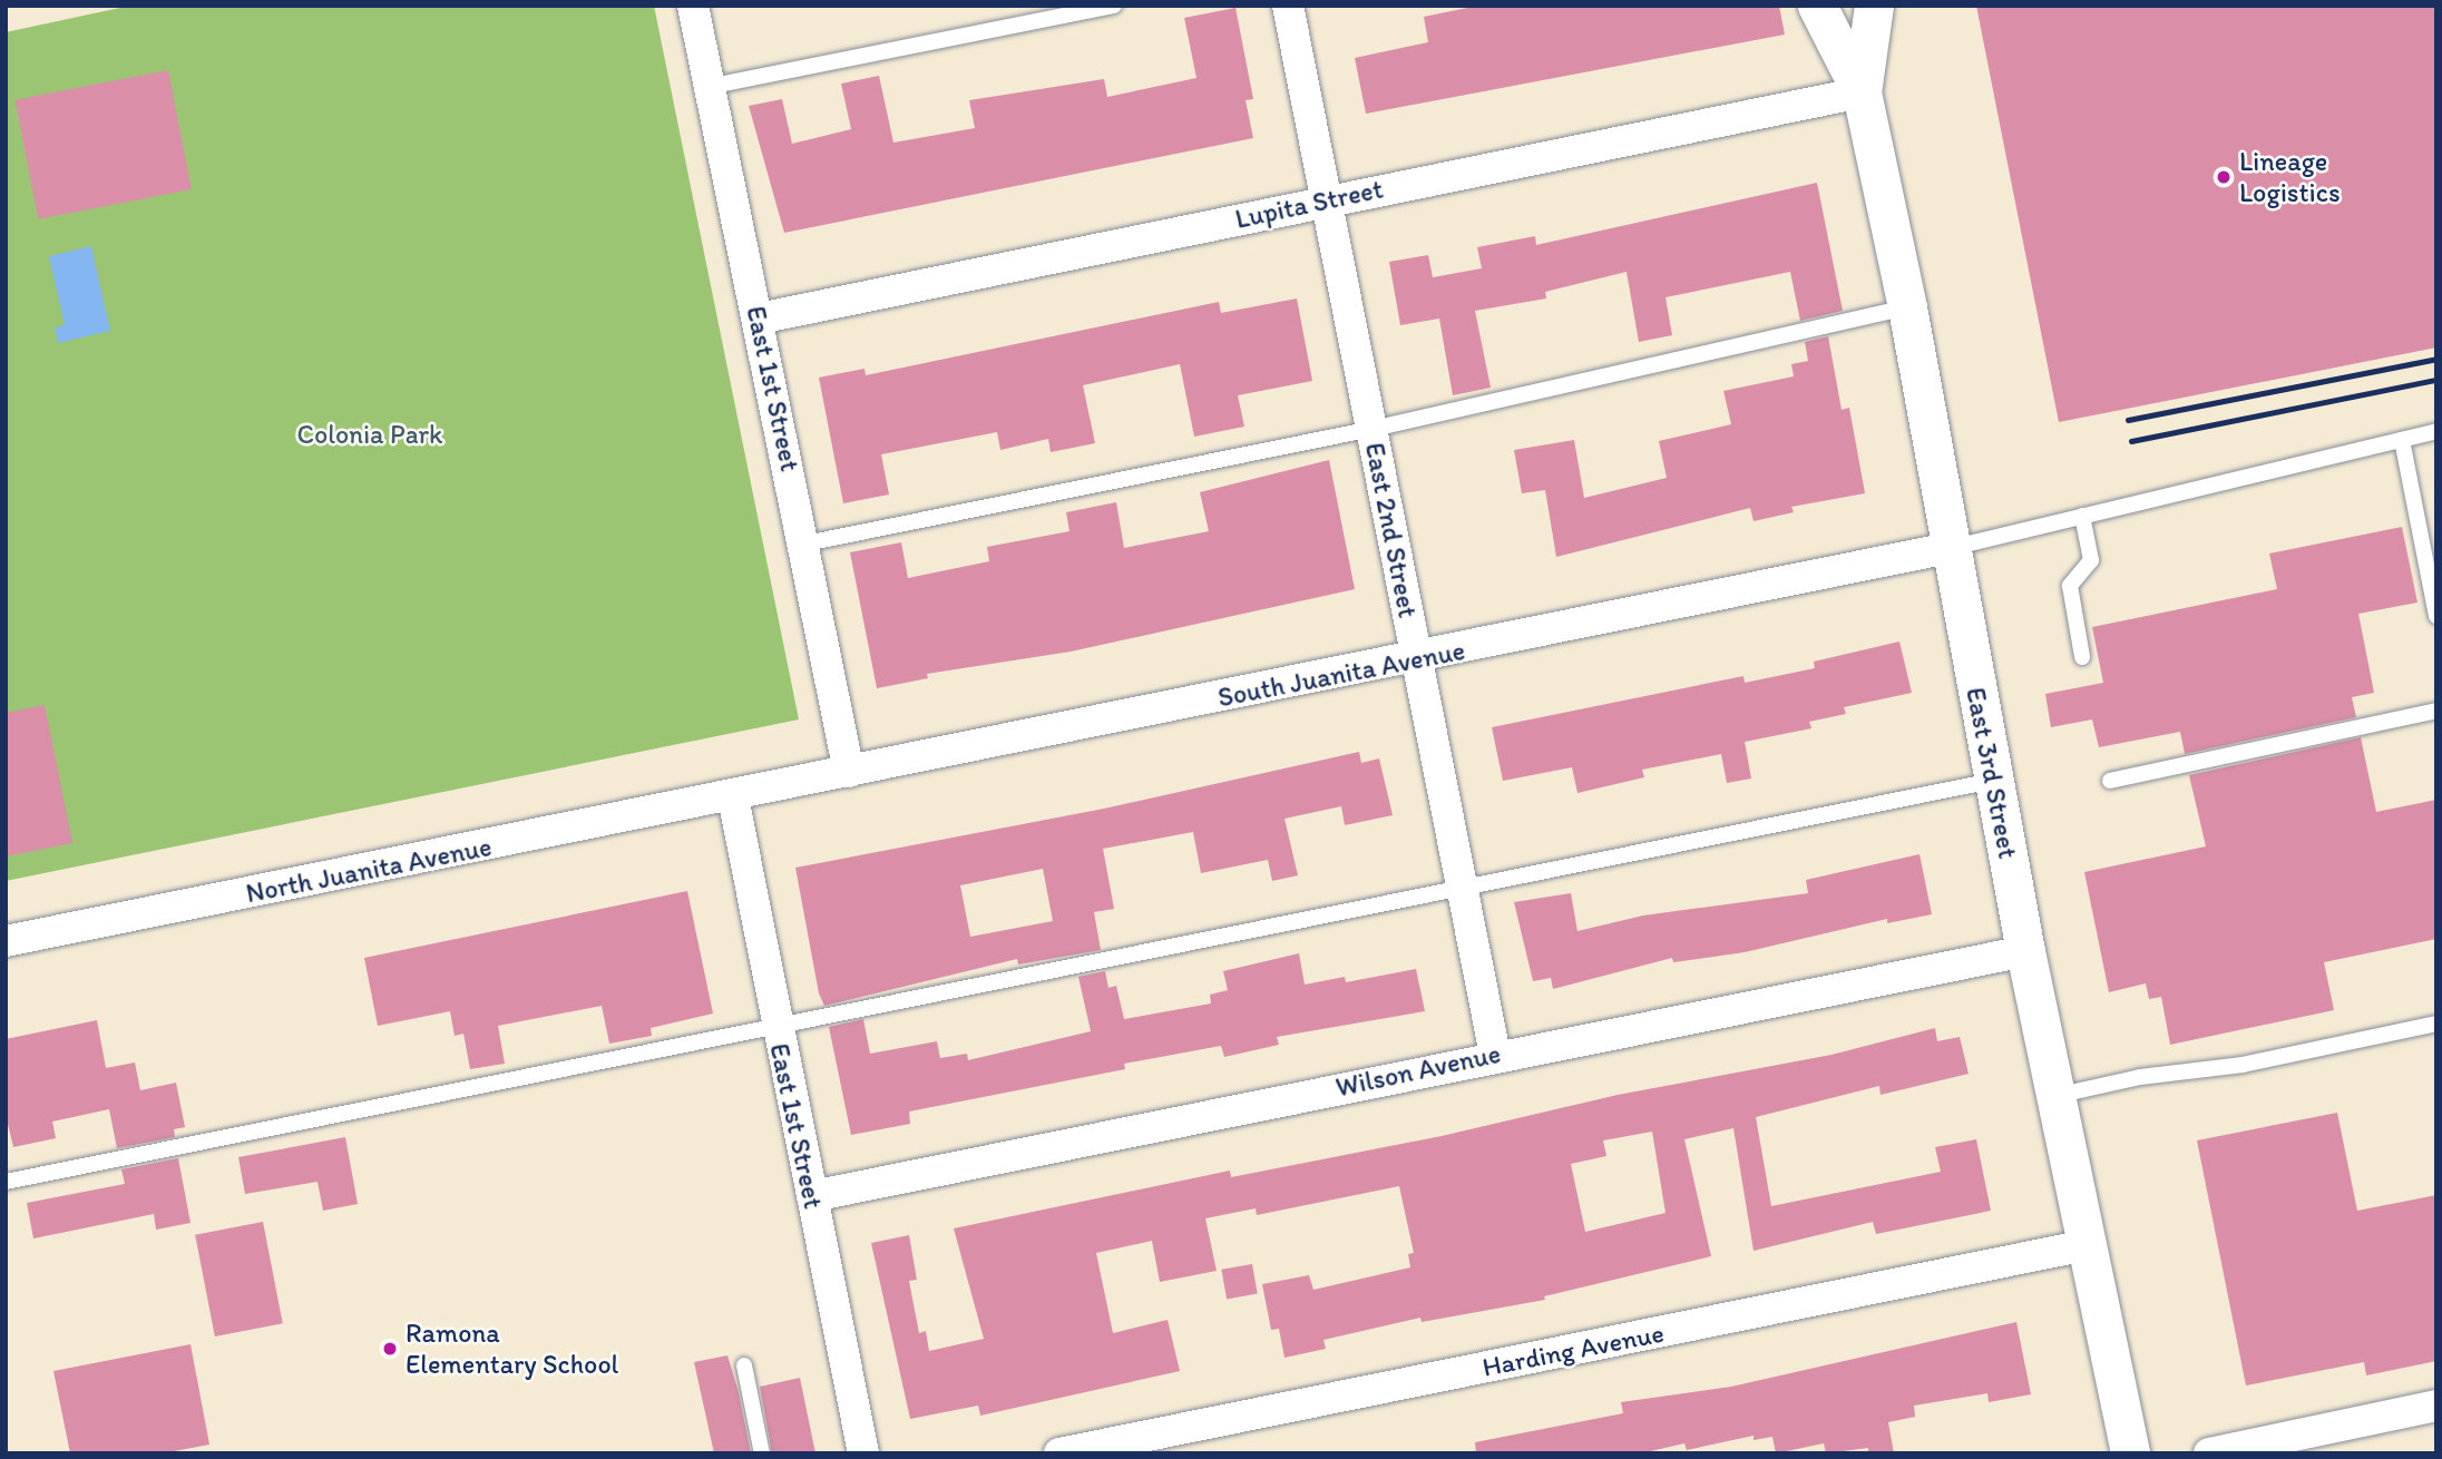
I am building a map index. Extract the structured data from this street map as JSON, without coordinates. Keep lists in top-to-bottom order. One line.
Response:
{"streets":{"street":["Lupita Street","East 1st Street","East 2nd Street","South Juanita Avenue","East 3rd Street","North Juanita Avenue","Wilson Avenue","Harding Avenue"]},"crossings":[["Lupita Street","East 1st Street"],["Lupita Street","East 2nd Street"],["Lupita Street","East 3rd Street"],["East 1st Street","South Juanita Avenue"],["East 1st Street","North Juanita Avenue"],["East 1st Street","Wilson Avenue"],["East 2nd Street","South Juanita Avenue"],["East 2nd Street","Wilson Avenue"],["South Juanita Avenue","East 3rd Street"],["South Juanita Avenue","North Juanita Avenue"],["East 3rd Street","Wilson Avenue"],["East 3rd Street","Harding Avenue"]],"parks":["Colonia Park"],"places":["Lineage Logistics","Ramona Elementary School"]}
